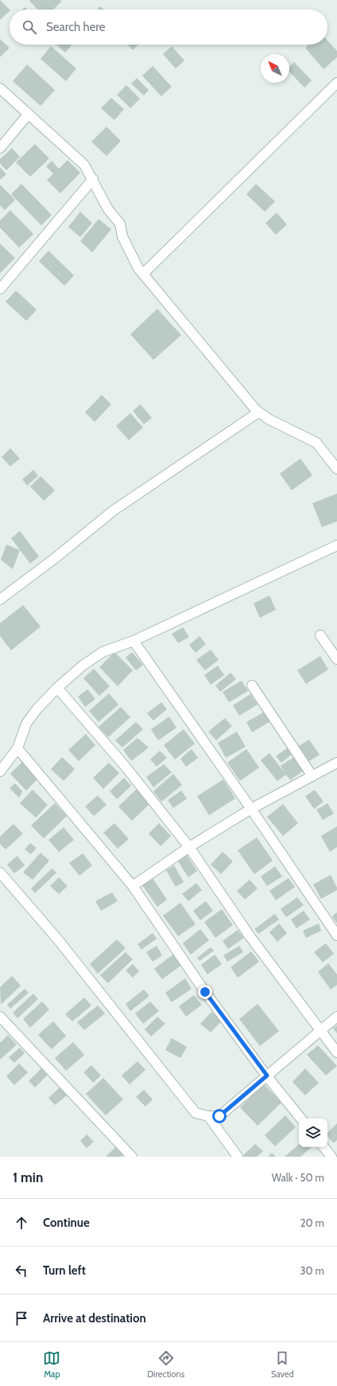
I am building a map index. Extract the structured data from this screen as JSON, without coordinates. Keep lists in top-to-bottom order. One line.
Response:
{"north":"top left","page":{"search":"Search here","heading":["1 min","Walk · 50 m"],"list":[["Continue","20 m"],["Turn left","30 m"],"Arrive at destination"],"nav":["Map","Directions","Saved"]}}
